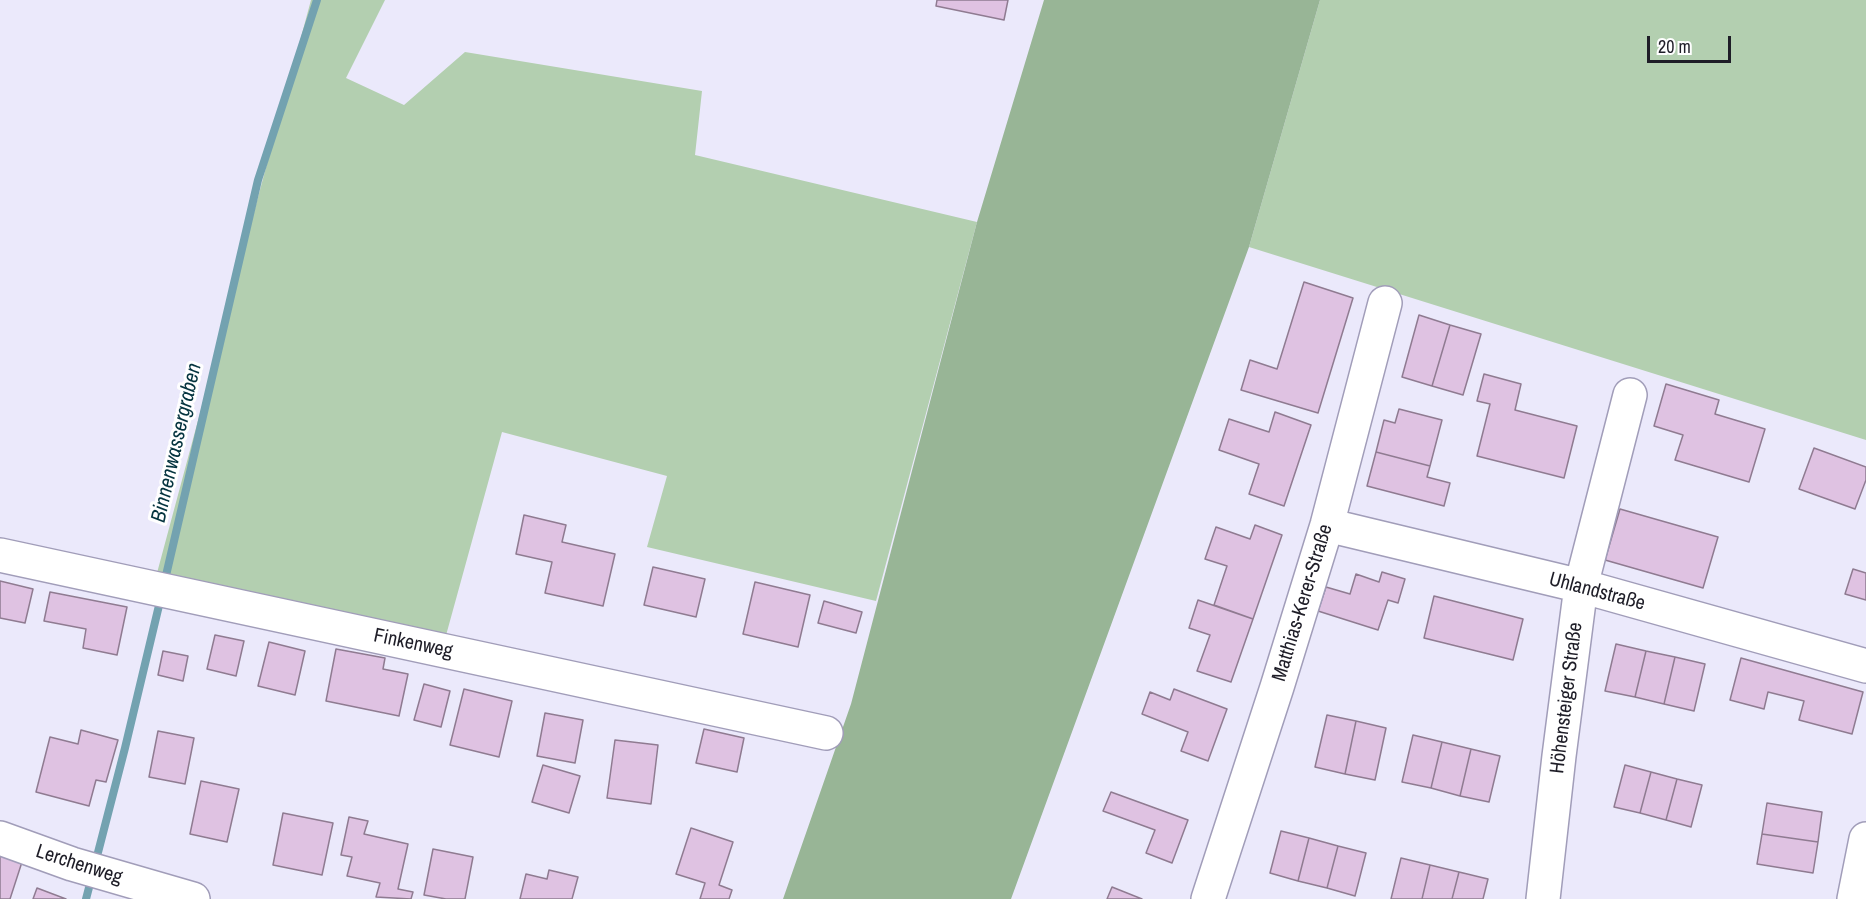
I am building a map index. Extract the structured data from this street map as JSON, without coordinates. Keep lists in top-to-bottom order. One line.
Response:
{"streets":{"street":["Uhlandstraße","Matthias-Kerer-Straße","Finkenweg","Höhensteiger Straße","Lerchenweg"]},"crossings":[["Uhlandstraße","Matthias-Kerer-Straße"],["Uhlandstraße","Höhensteiger Straße"]],"water":["Binnenwassergraben"],"scale_bar":"20 m"}
